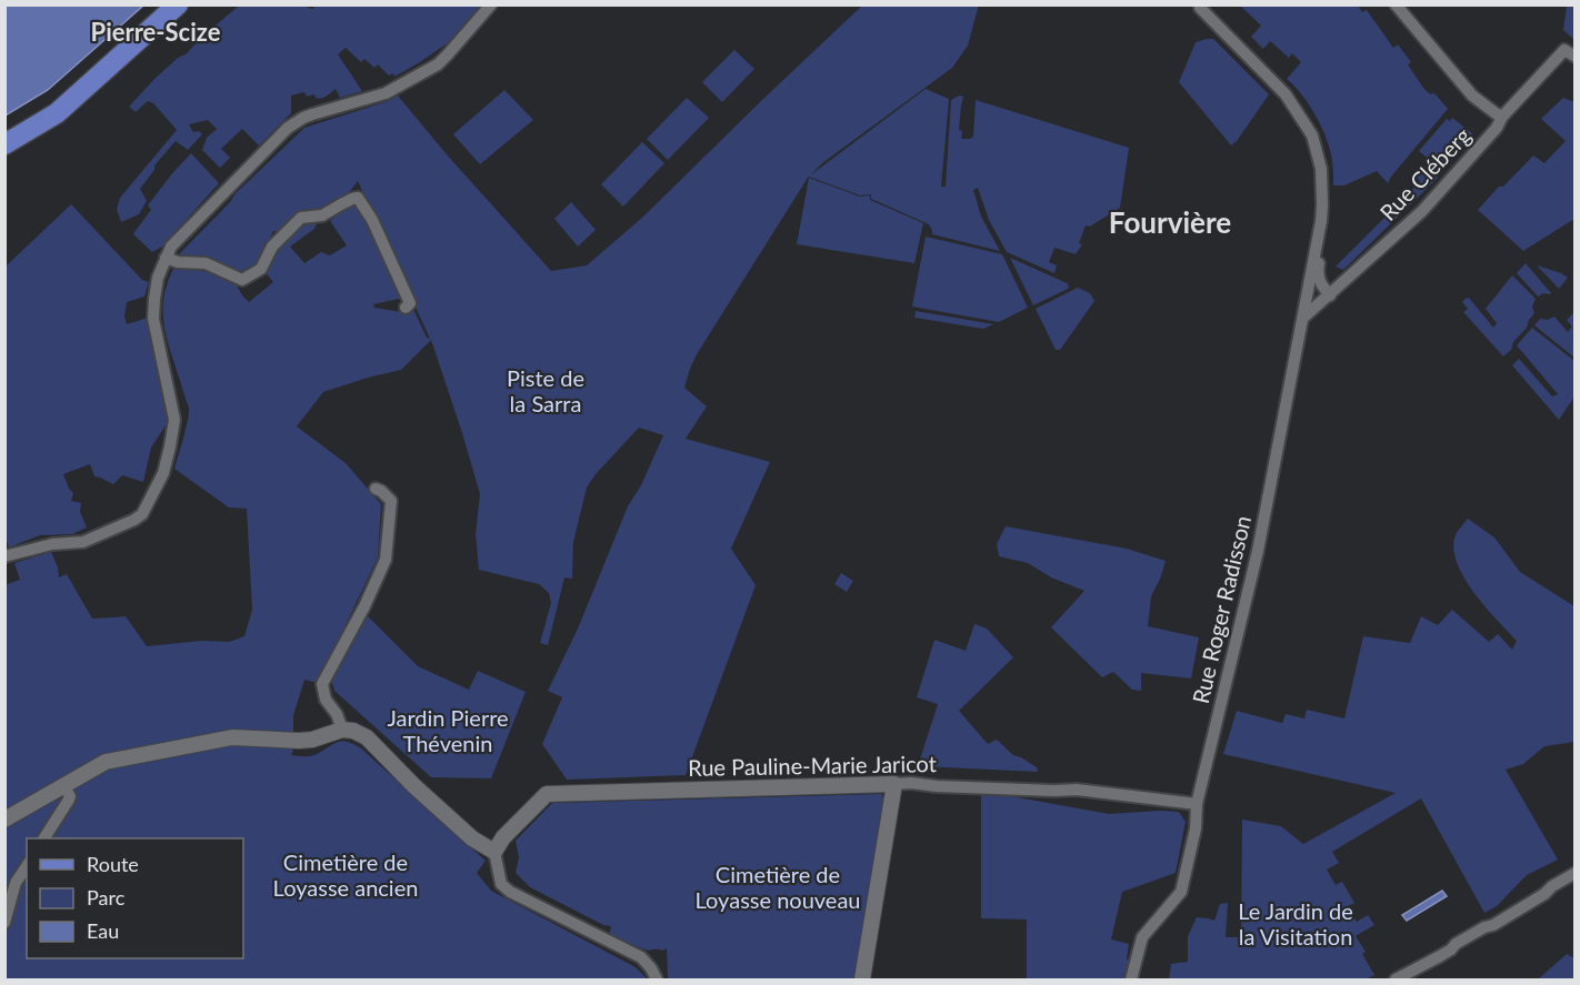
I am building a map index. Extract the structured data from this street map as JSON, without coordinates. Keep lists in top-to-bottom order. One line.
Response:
{"streets":{"street":["Rue Cléberg","Rue Roger Radisson","Rue Pauline-Marie Jaricot"]},"crossings":[["Rue Cléberg","Rue Roger Radisson"],["Rue Roger Radisson","Rue Pauline-Marie Jaricot"]],"districts":["Pierre-Scize","Fourvière"],"parks":["Piste de la Sarra","Jardin Pierre Thévenin","Cimetière de Loyasse ancien","Cimetière de Loyasse nouveau","Le Jardin de la Visitation"],"legend":["Route","Parc","Eau"]}
